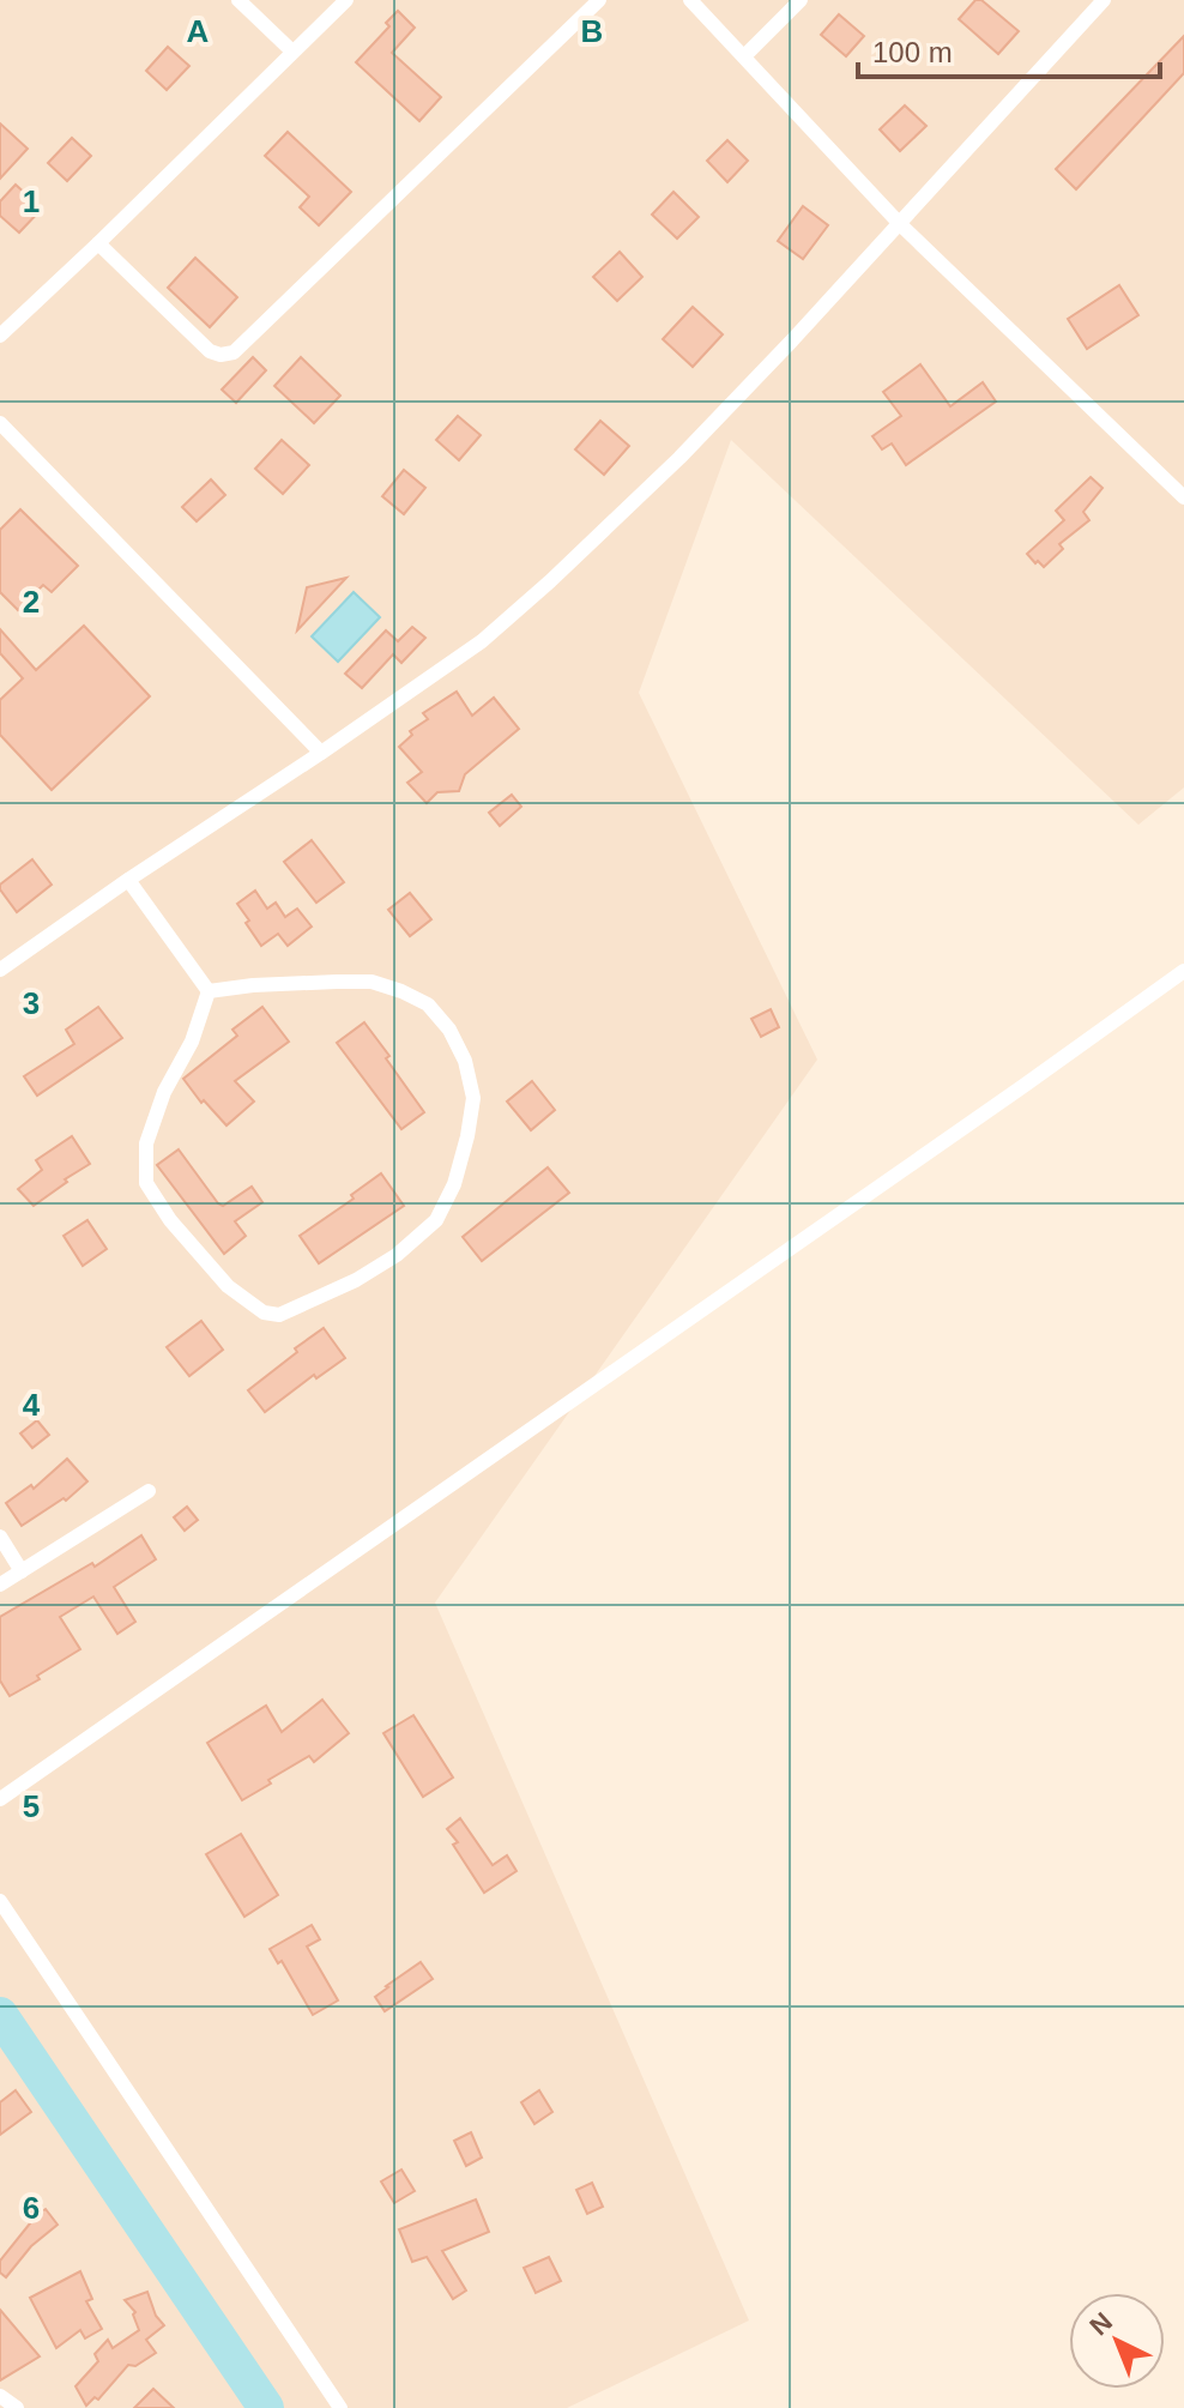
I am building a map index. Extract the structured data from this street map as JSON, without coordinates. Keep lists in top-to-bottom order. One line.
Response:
{"scale_bar":"100 m","north":"top left","grid":{"columns":["A","B"],"rows":["1","2","3","4","5","6"]}}
